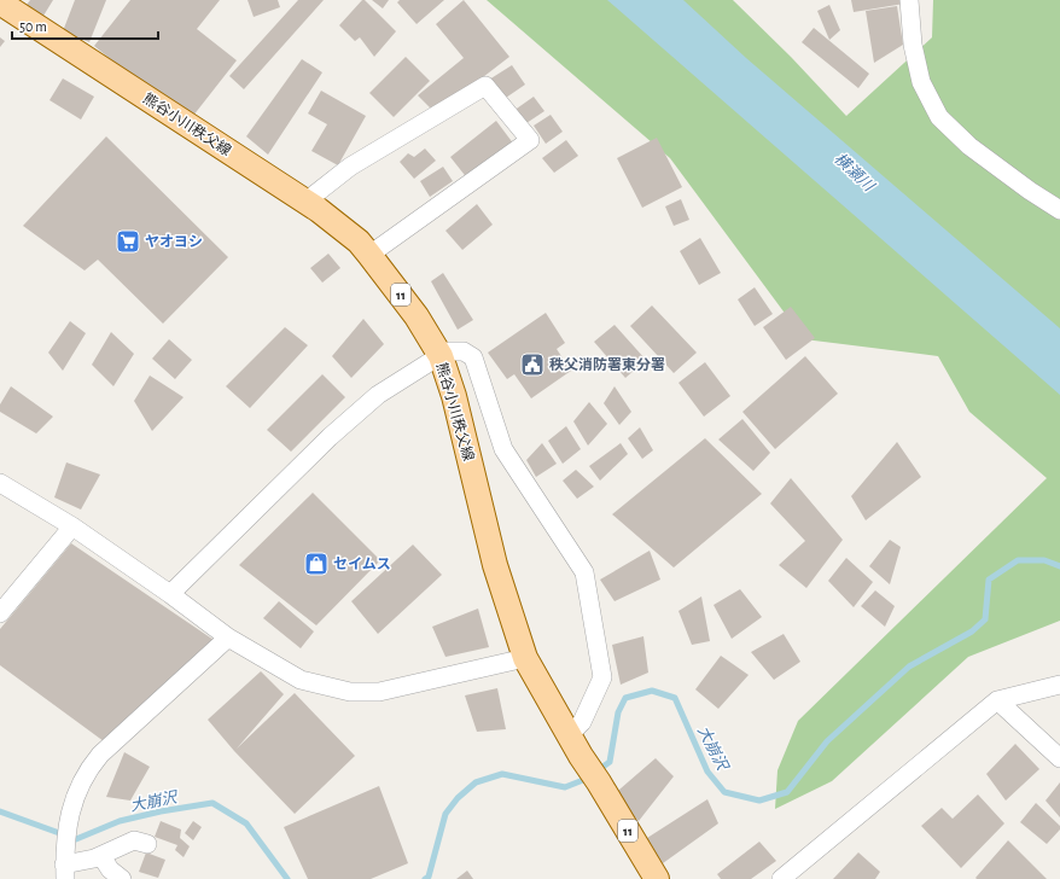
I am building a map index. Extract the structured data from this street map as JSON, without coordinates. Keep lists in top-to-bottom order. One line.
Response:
{"streets":{"main road":["熊谷小川秩父線","11"]},"water":["横瀬川","大崩沢"],"places":{"supermarket":["ヤオヨシ"],"public building":["秩父消防署東分署"],"shop":["セイムス"]},"scale_bar":"50 m"}
